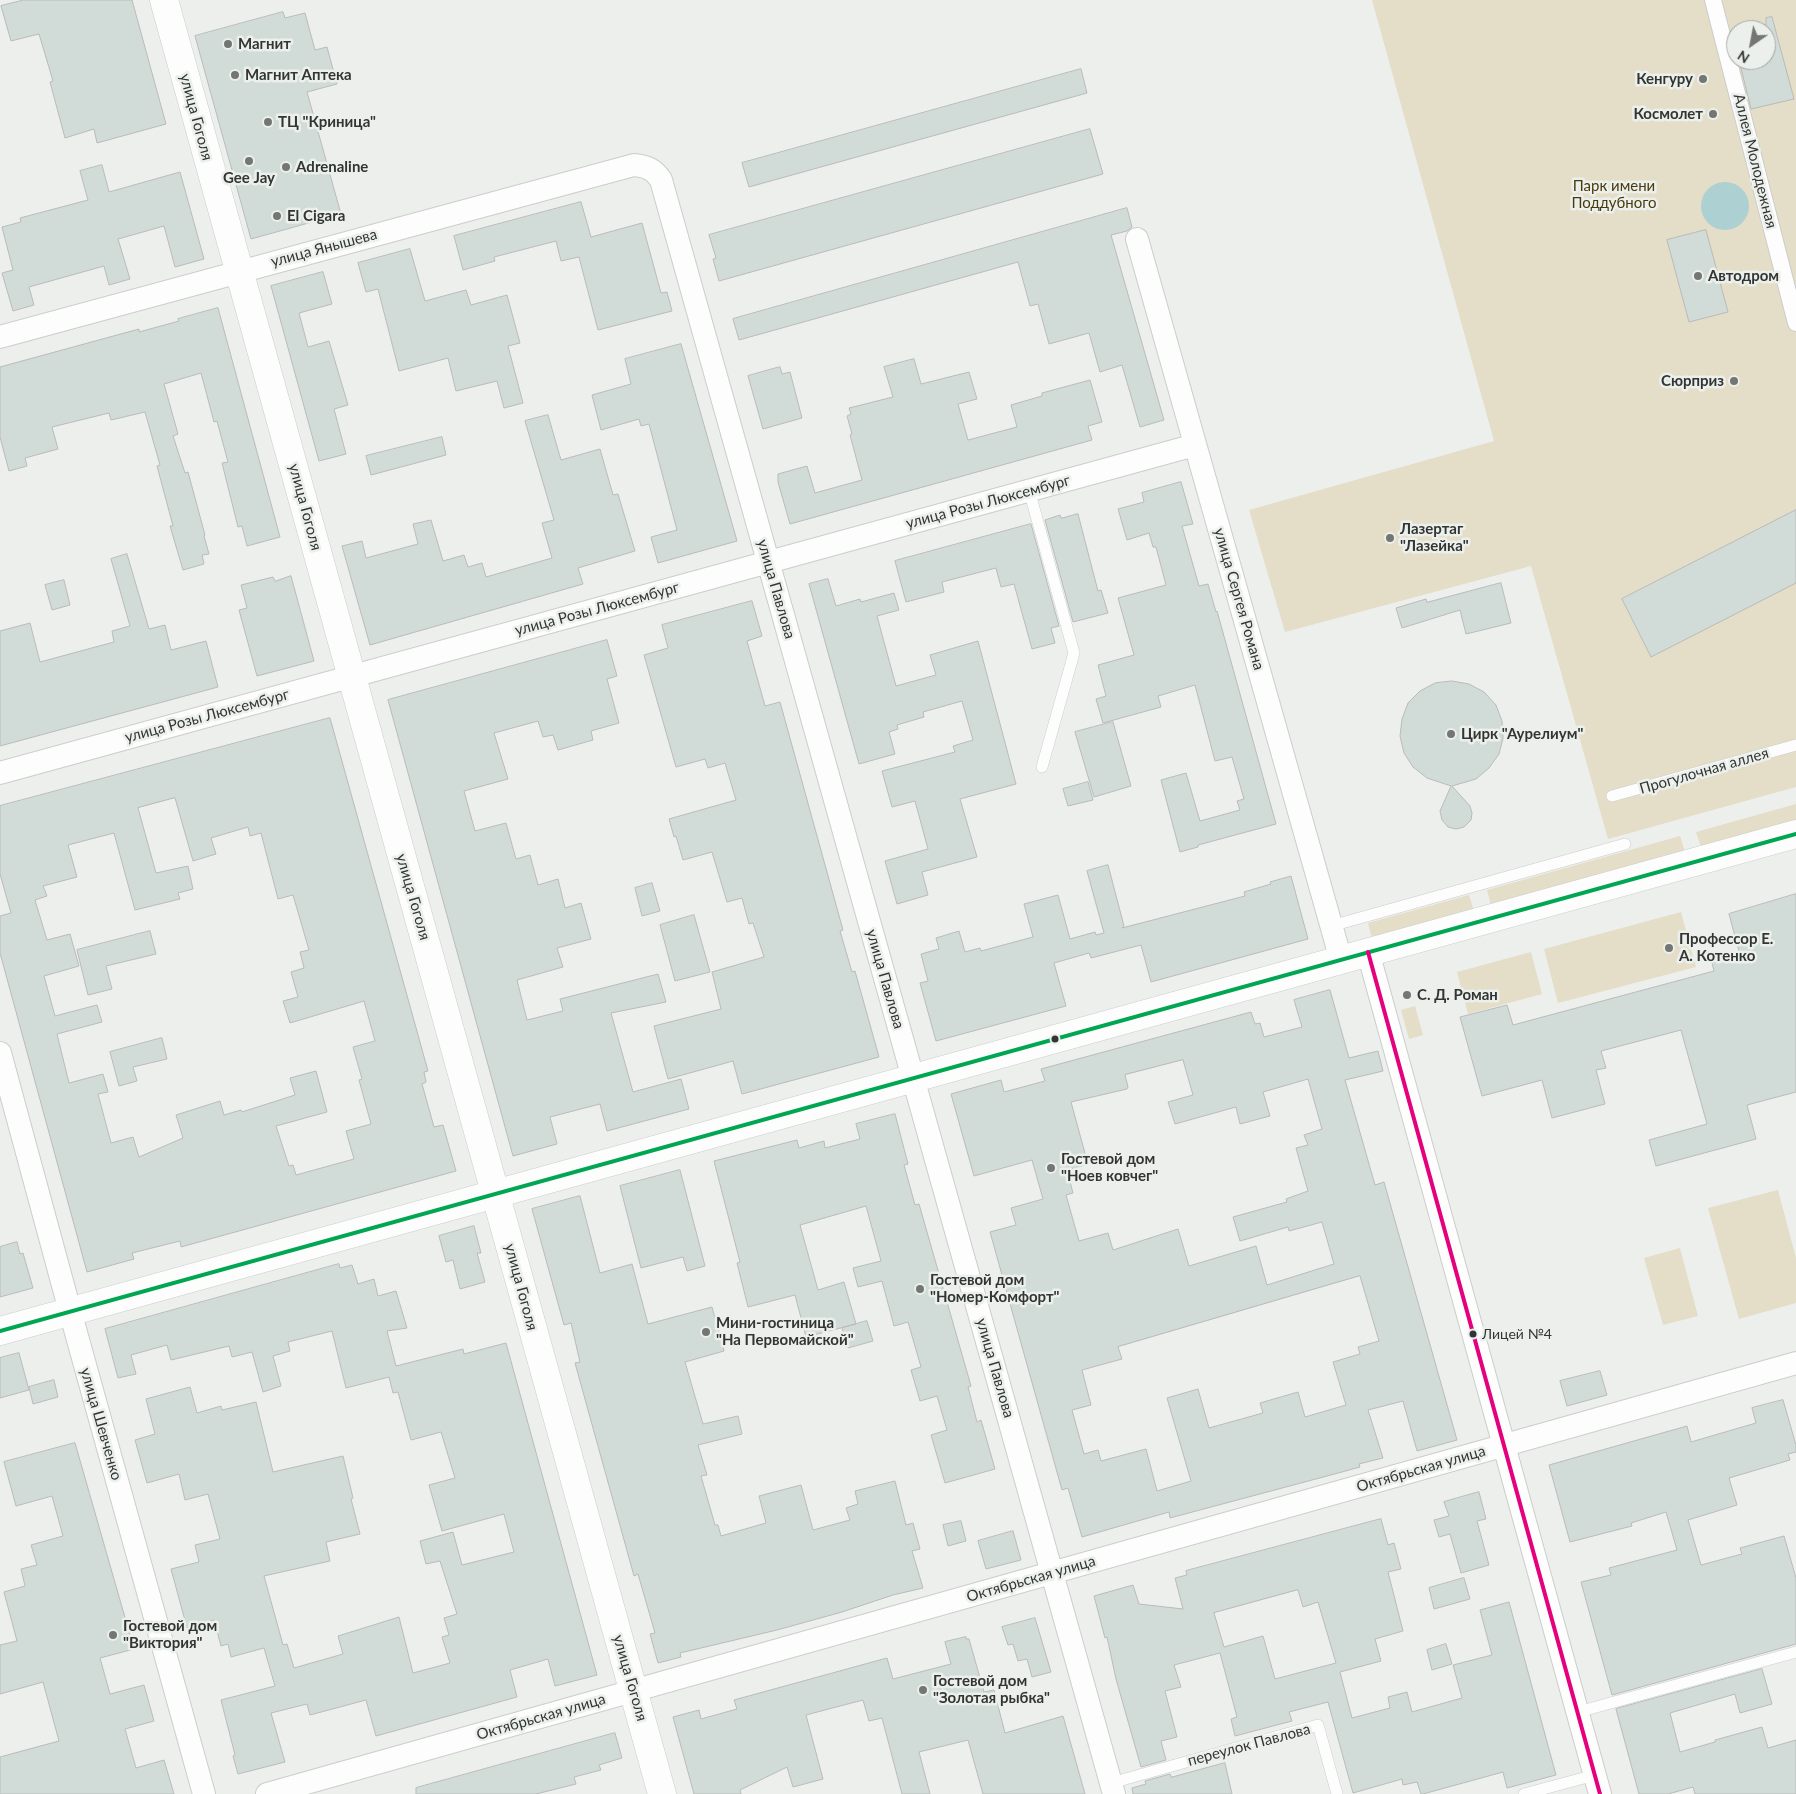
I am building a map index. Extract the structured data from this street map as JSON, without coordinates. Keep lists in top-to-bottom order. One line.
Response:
{"streets":{"street":["улица Гоголя","Аллея Молодежная","улица Янышева","улица Розы Люксембург","улица Павлова","улица Сергея Романа","улица Шевченко","Октябрьская улица"],"lane":["Прогулочная аллея","переулок Павлова"]},"crossings":[["улица Гоголя","улица Янышева"],["улица Гоголя","улица Розы Люксембург"],["улица Гоголя","Октябрьская улица"],["улица Янышева","улица Павлова"],["улица Розы Люксембург","улица Павлова"],["улица Розы Люксембург","улица Сергея Романа"],["улица Павлова","Октябрьская улица"],["улица Павлова","переулок Павлова"]],"parks":["Парк имени Поддубного"],"places":["Магнит","Магнит Аптека","Кенгуру","Космолет","ТЦ \"Криница\"","Gee Jay","Аdrenaline","El Cigara","Автодром","Сюрприз","Лазертаг \"Лазейка\"","Цирк \"Аурелиум\"","Профессор Е. А. Котенко","С. Д. Роман","Гостевой дом \"Ноев ковчег\"","Гостевой дом \"Номер-Комфорт\"","Мини-гостиница \"На Первомайской\"","Лицей №4","Гостевой дом \"Виктория\"","Гостевой дом \"Золотая рыбка\""],"north":"bottom left"}
